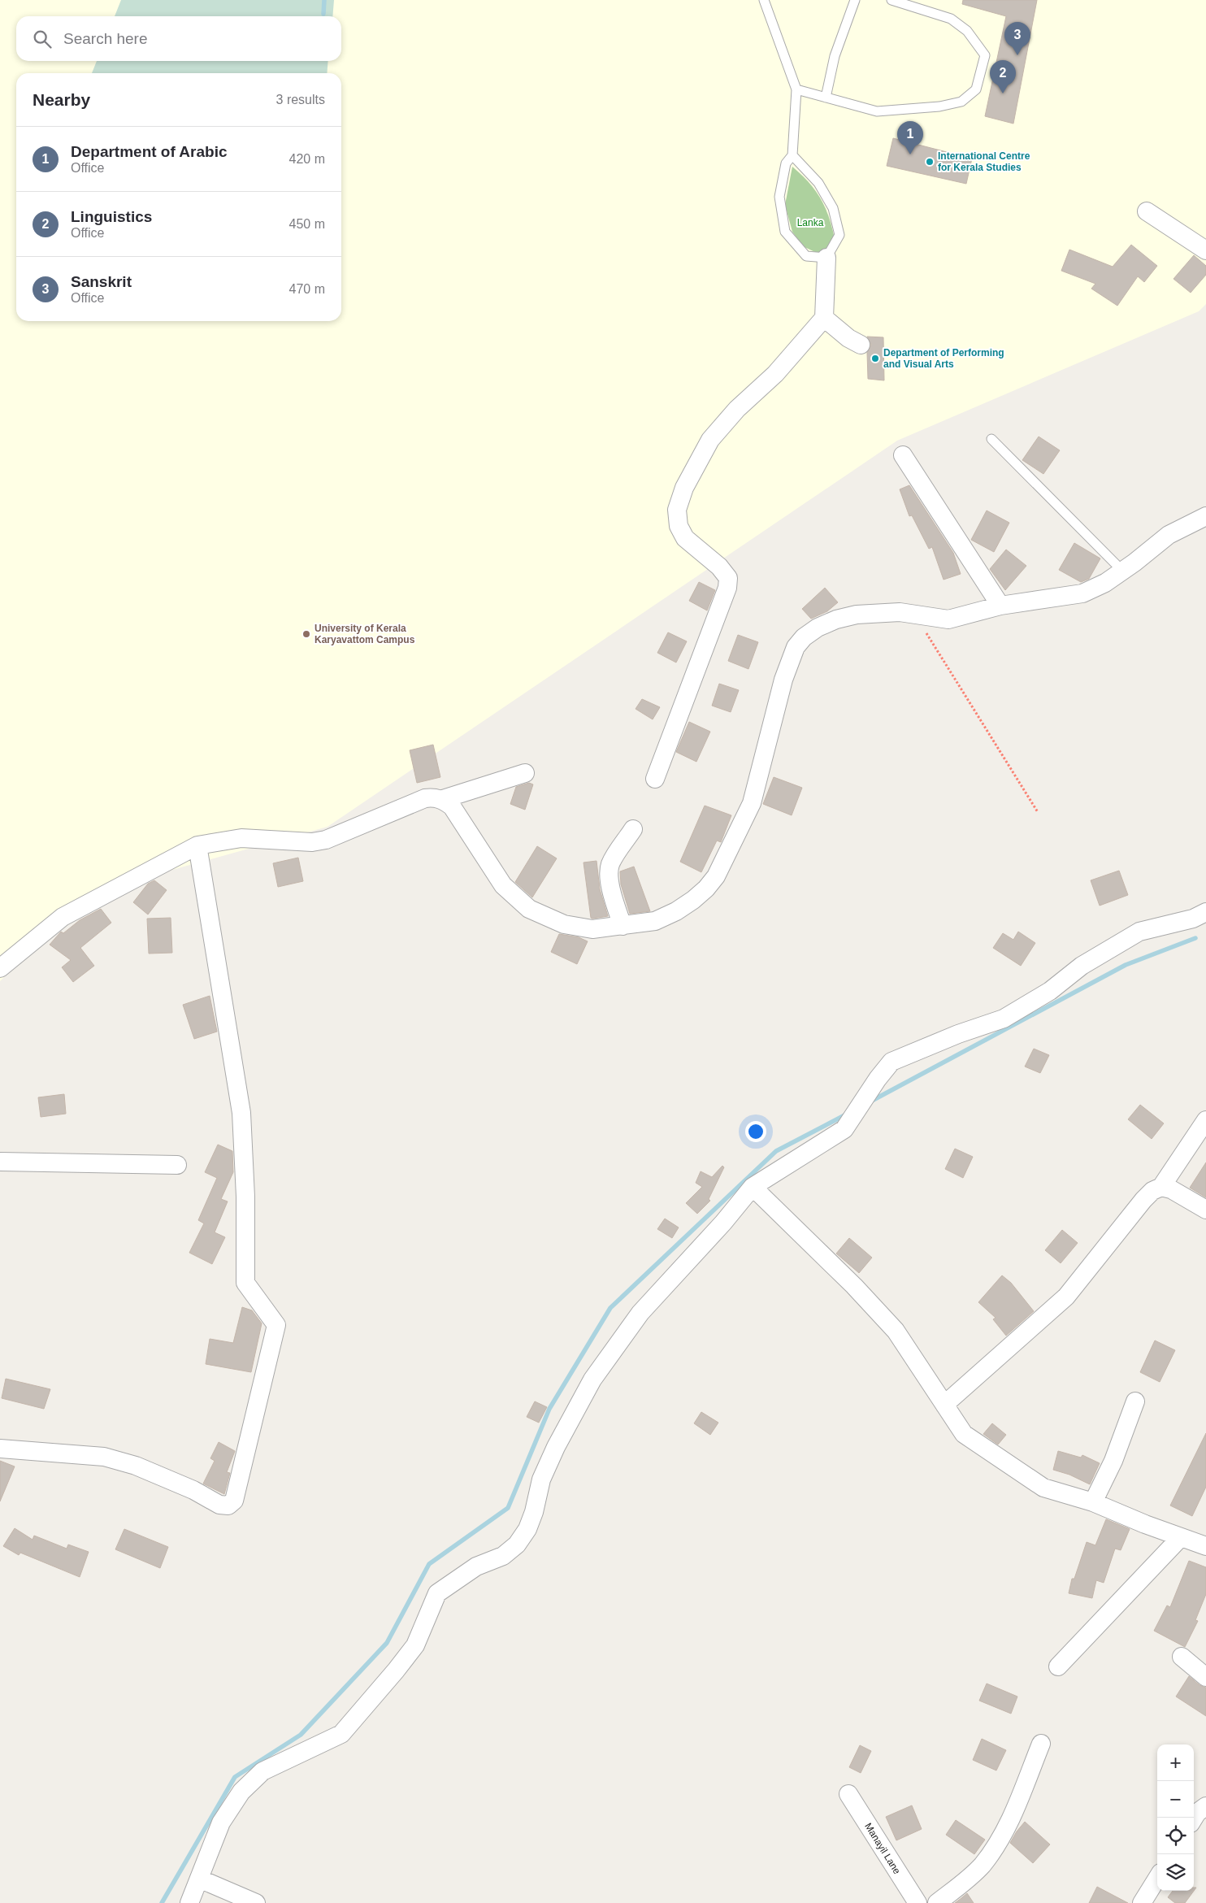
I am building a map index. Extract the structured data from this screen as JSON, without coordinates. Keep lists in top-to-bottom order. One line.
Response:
{"streets":{"street":["Manayil Lane"]},"parks":["Lanka"],"places":["International Centre for Kerala Studies","Department of Performing and Visual Arts","University of Kerala Karyavattom Campus"],"page":{"search":"Search here","pins":["3","2","1"],"heading":["Nearby","3 results"],"list":[{"mark":"1","name":"Department of Arabic","note":"Office","value":"420 m"},{"mark":"2","name":"Linguistics","note":"Office","value":"450 m"},{"mark":"3","name":"Sanskrit","note":"Office","value":"470 m"}],"map_buttons":["+","−"]}}
